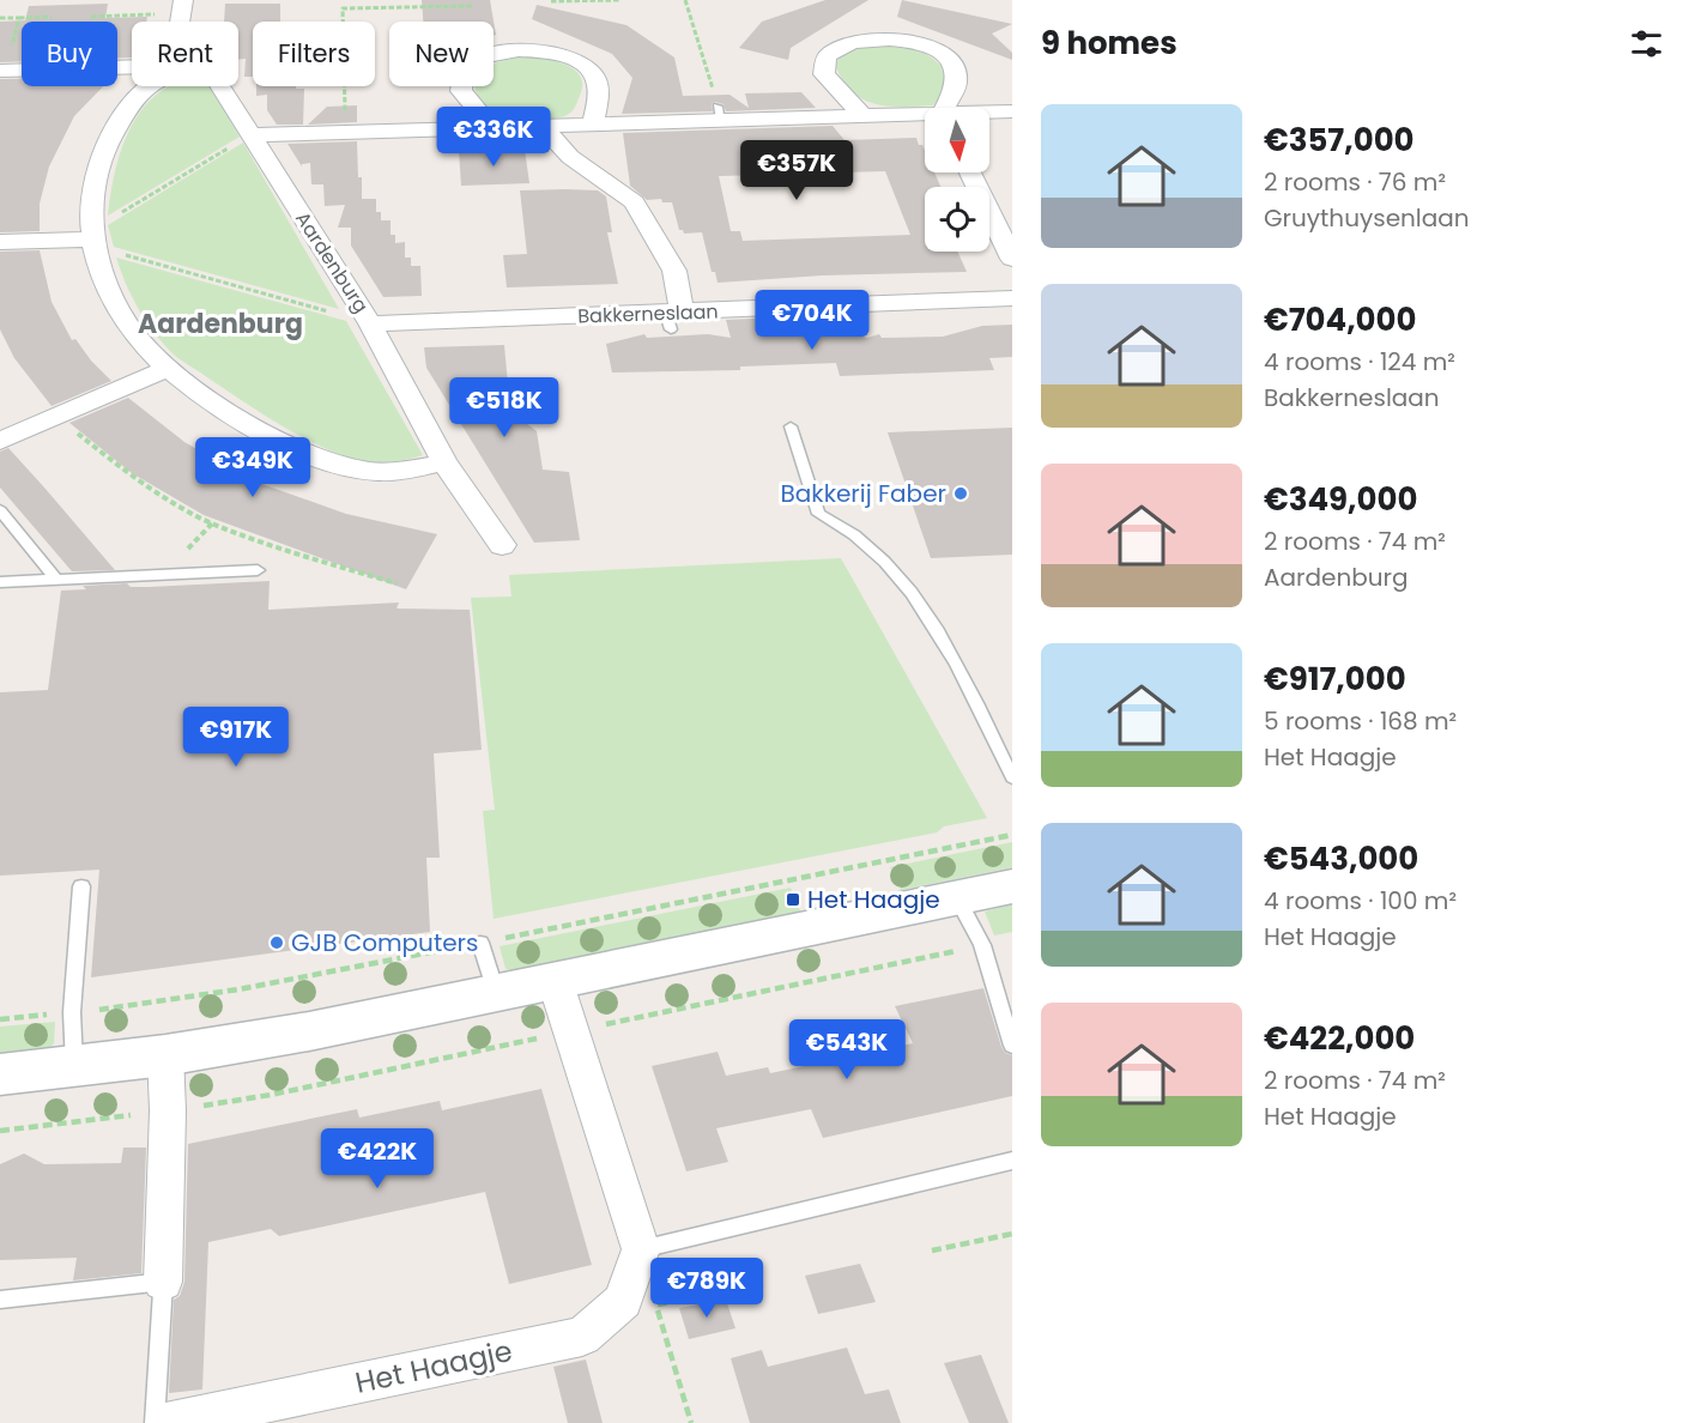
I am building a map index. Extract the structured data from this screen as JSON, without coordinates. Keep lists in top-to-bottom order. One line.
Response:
{"streets":{"street":["Aardenburg","Bakkerneslaan","Het Haagje"]},"crossings":[["Aardenburg","Bakkerneslaan"]],"districts":["Aardenburg"],"places":{"other":["Bakkerij Faber","GJB Computers"],"transit":["Het Haagje"]},"north":"bottom","page":{"heading":"9 homes","chip":["Buy","Rent","Filters","New"],"list":[{"name":"€357,000","note":"2 rooms · 76 m² · Gruythuysenlaan"},{"name":"€704,000","note":"4 rooms · 124 m² · Bakkerneslaan"},{"name":"€349,000","note":"2 rooms · 74 m² · Aardenburg"},{"name":"€917,000","note":"5 rooms · 168 m² · Het Haagje"},{"name":"€543,000","note":"4 rooms · 100 m² · Het Haagje"},{"name":"€422,000","note":"2 rooms · 74 m² · Het Haagje"}],"price":["€336K","€357K","€704K","€518K","€349K","€917K","€543K","€422K","€789K"]}}
